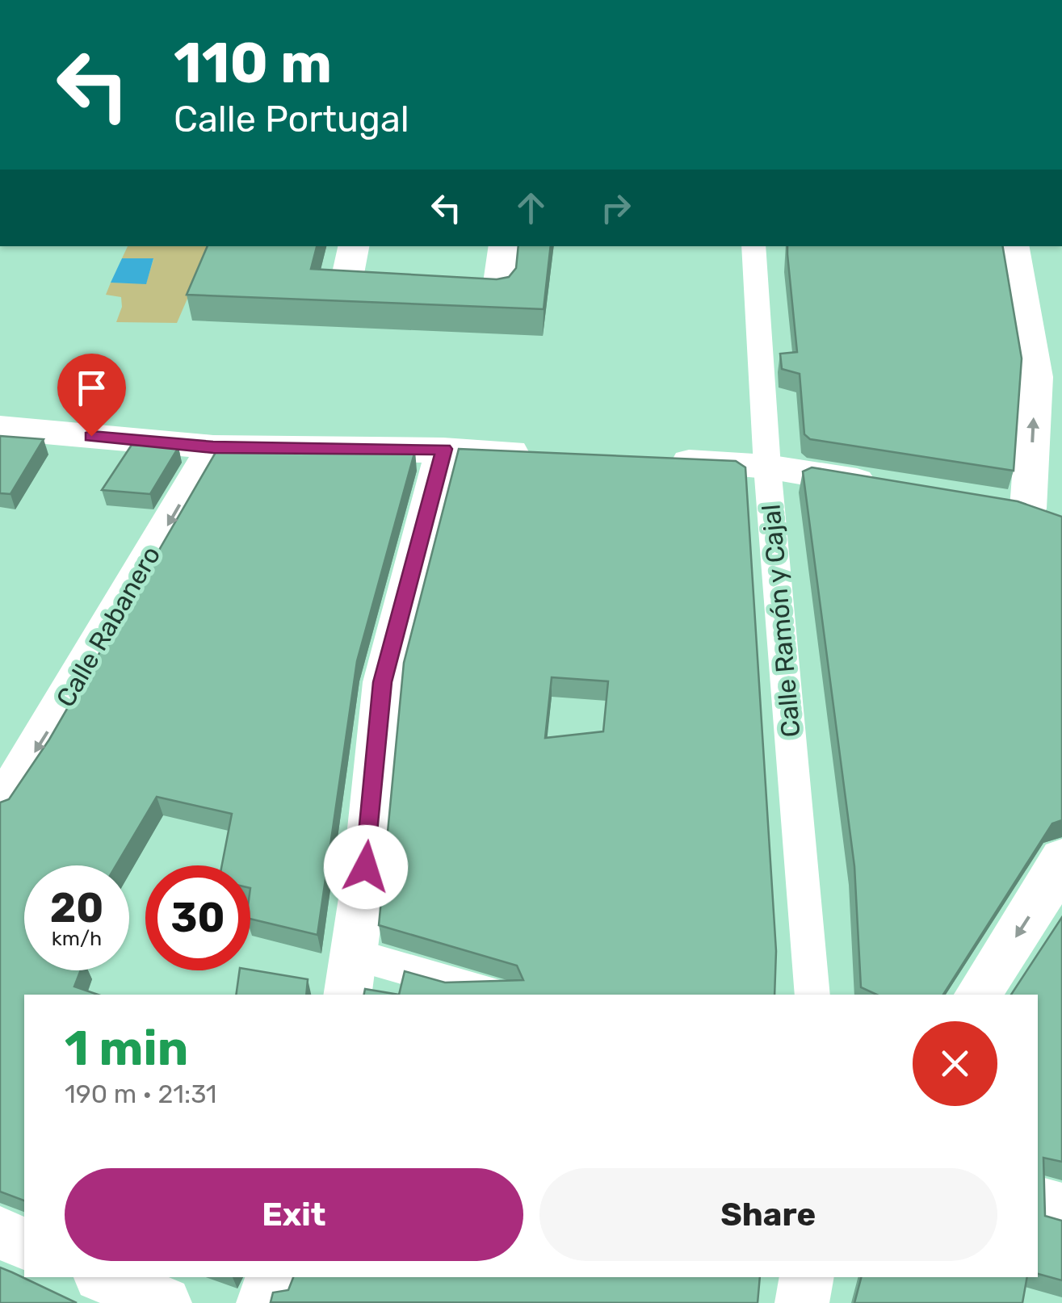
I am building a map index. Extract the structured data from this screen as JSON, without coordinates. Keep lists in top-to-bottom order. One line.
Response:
{"streets":{"street":["Calle Ramón y Cajal","Calle Rabanero"]},"page":{"turn":["110 m","Calle Portugal"],"speed":"20 km/h","limit":"30","heading":["1 min","190 m · 21:31"],"buttons":["Exit","Share"]}}
